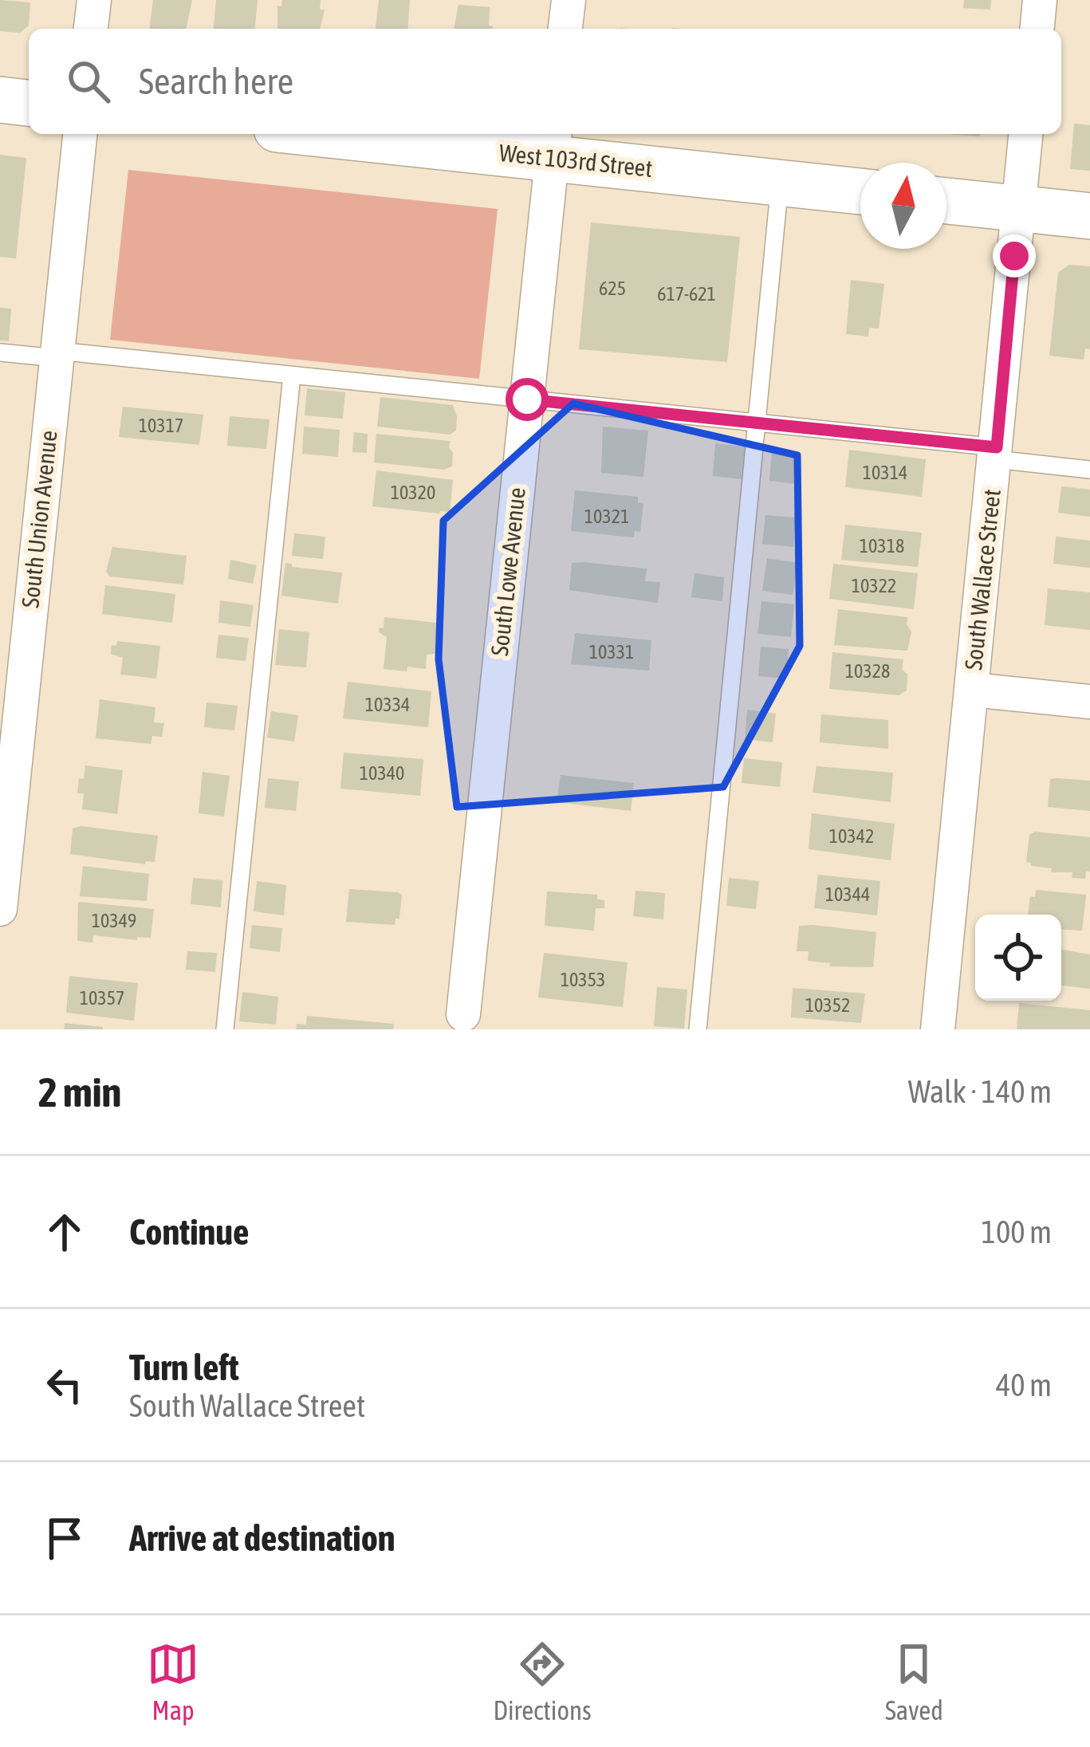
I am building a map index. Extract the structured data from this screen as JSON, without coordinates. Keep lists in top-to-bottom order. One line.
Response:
{"streets":{"main road":["West 103rd Street"],"street":["South Union Avenue","South Lowe Avenue","South Wallace Street"]},"crossings":[["West 103rd Street","South Lowe Avenue"]],"house_numbers":["625","617-621","10317","10314","10320","10321","10318","10322","10331","10328","10334","10340","10342","10344","10349","10353","10357","10352"],"north":"top","page":{"search":"Search here","heading":["2 min","Walk · 140 m"],"list":[["Continue","100 m"],["Turn left","South Wallace Street","40 m"],"Arrive at destination"],"nav":["Map","Directions","Saved"]}}
